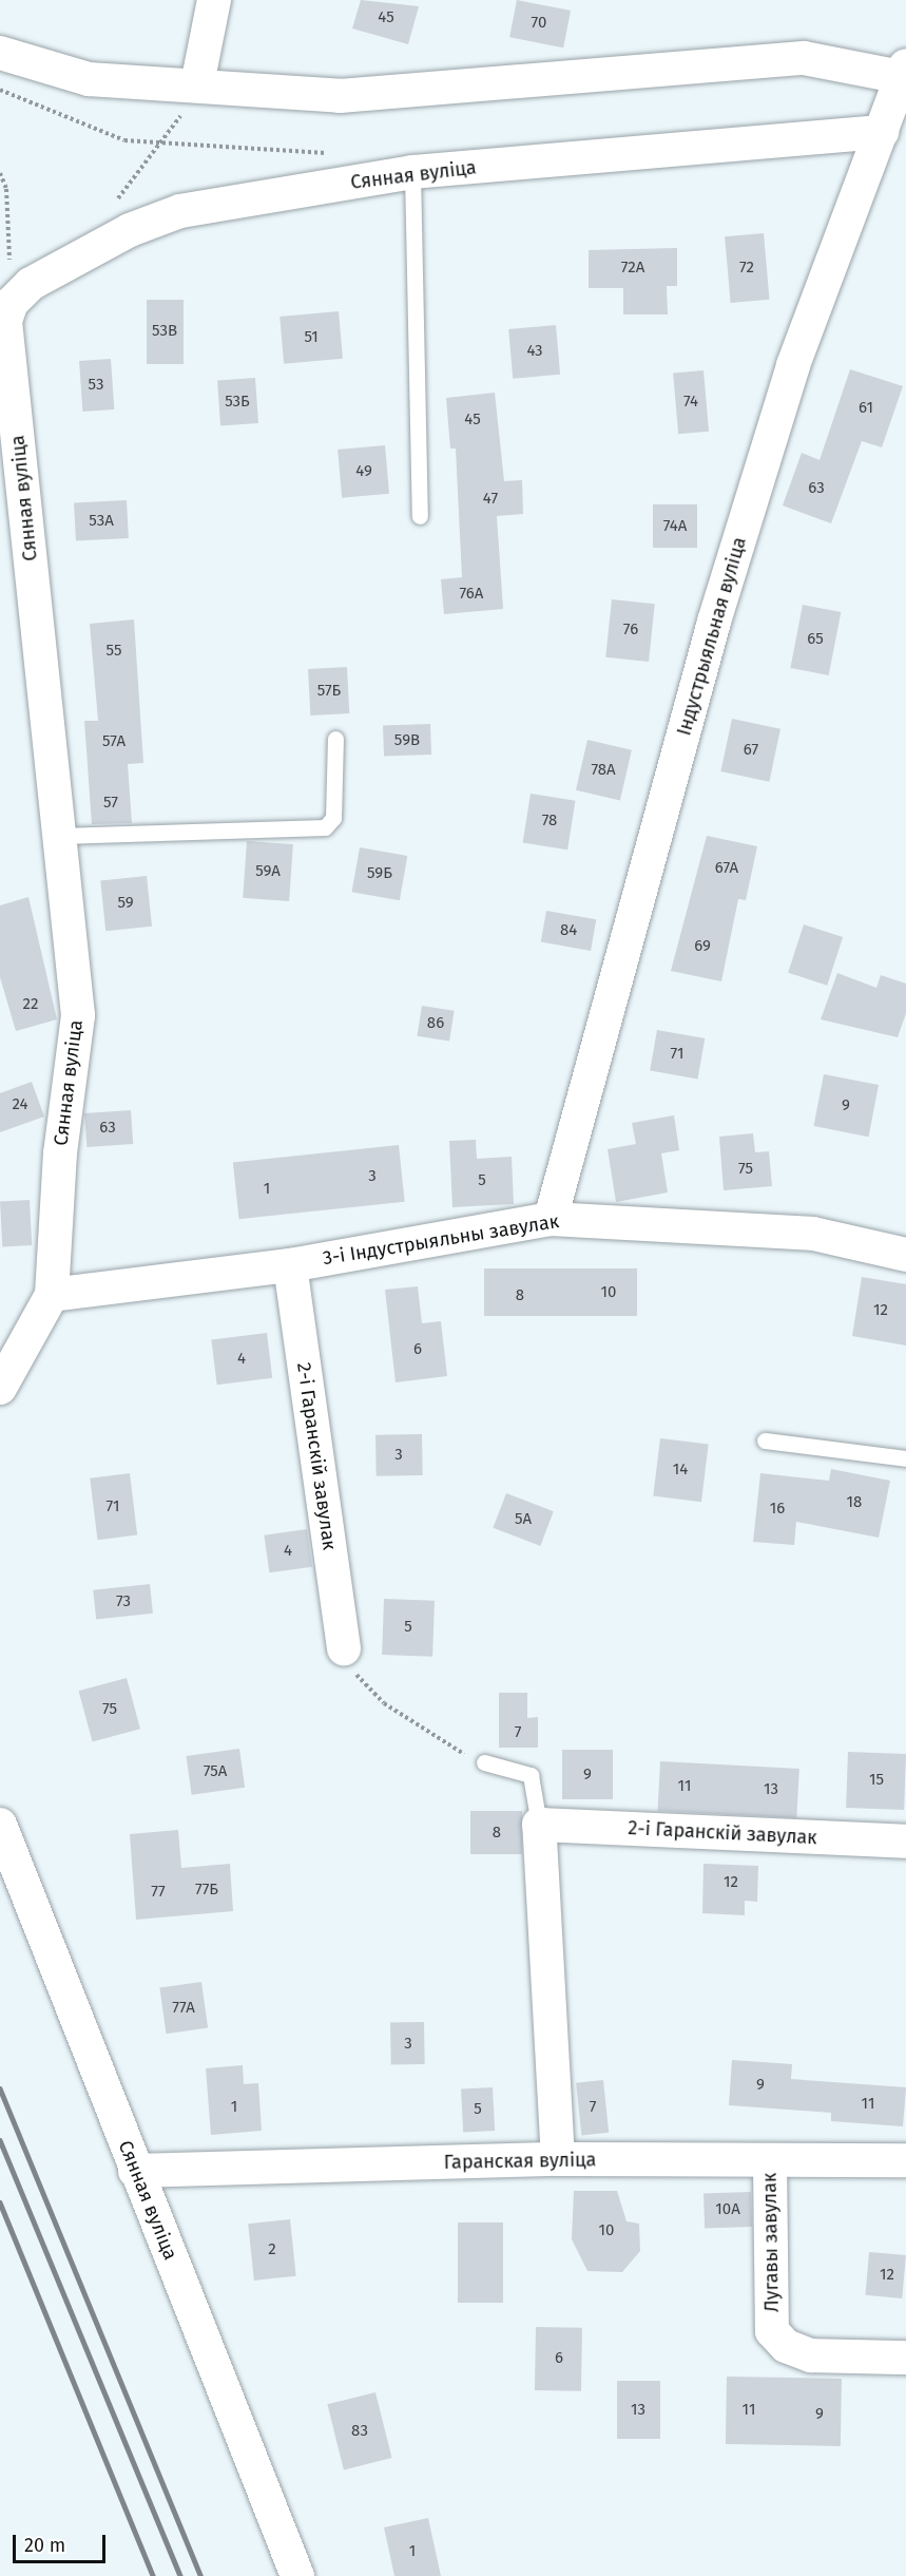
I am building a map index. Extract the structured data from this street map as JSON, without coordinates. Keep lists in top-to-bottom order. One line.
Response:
{"streets":{"street":["Сянная вуліца","Індустрыяльная вуліца","3-і Індустрыяльны завулак","2-і Гаранскій завулак","Гаранская вуліца","Лугавы завулак"]},"crossings":[["Сянная вуліца","Індустрыяльная вуліца"],["Сянная вуліца","3-і Індустрыяльны завулак"],["Сянная вуліца","Гаранская вуліца"],["Індустрыяльная вуліца","3-і Індустрыяльны завулак"],["3-і Індустрыяльны завулак","2-і Гаранскій завулак"],["Гаранская вуліца","Лугавы завулак"]],"house_numbers":["45","70","72А","72","53В","51","43","53","53Б","74","61","45","49","63","47","53А","74А","76А","76","65","55","57Б","59В","57А","67","78А","57","78","67А","59А","59Б","59","84","69","22","86","71","24","9","63","75","3","5","1","10","8","12","6","4","3","14","18","71","16","5А","4","73","5","75","7","75А","9","15","11","13","8","12","77Б","77","77А","3","9","11","1","7","5","10А","10","2","12","6","13","11","9","83","1"],"scale_bar":"20 m"}
